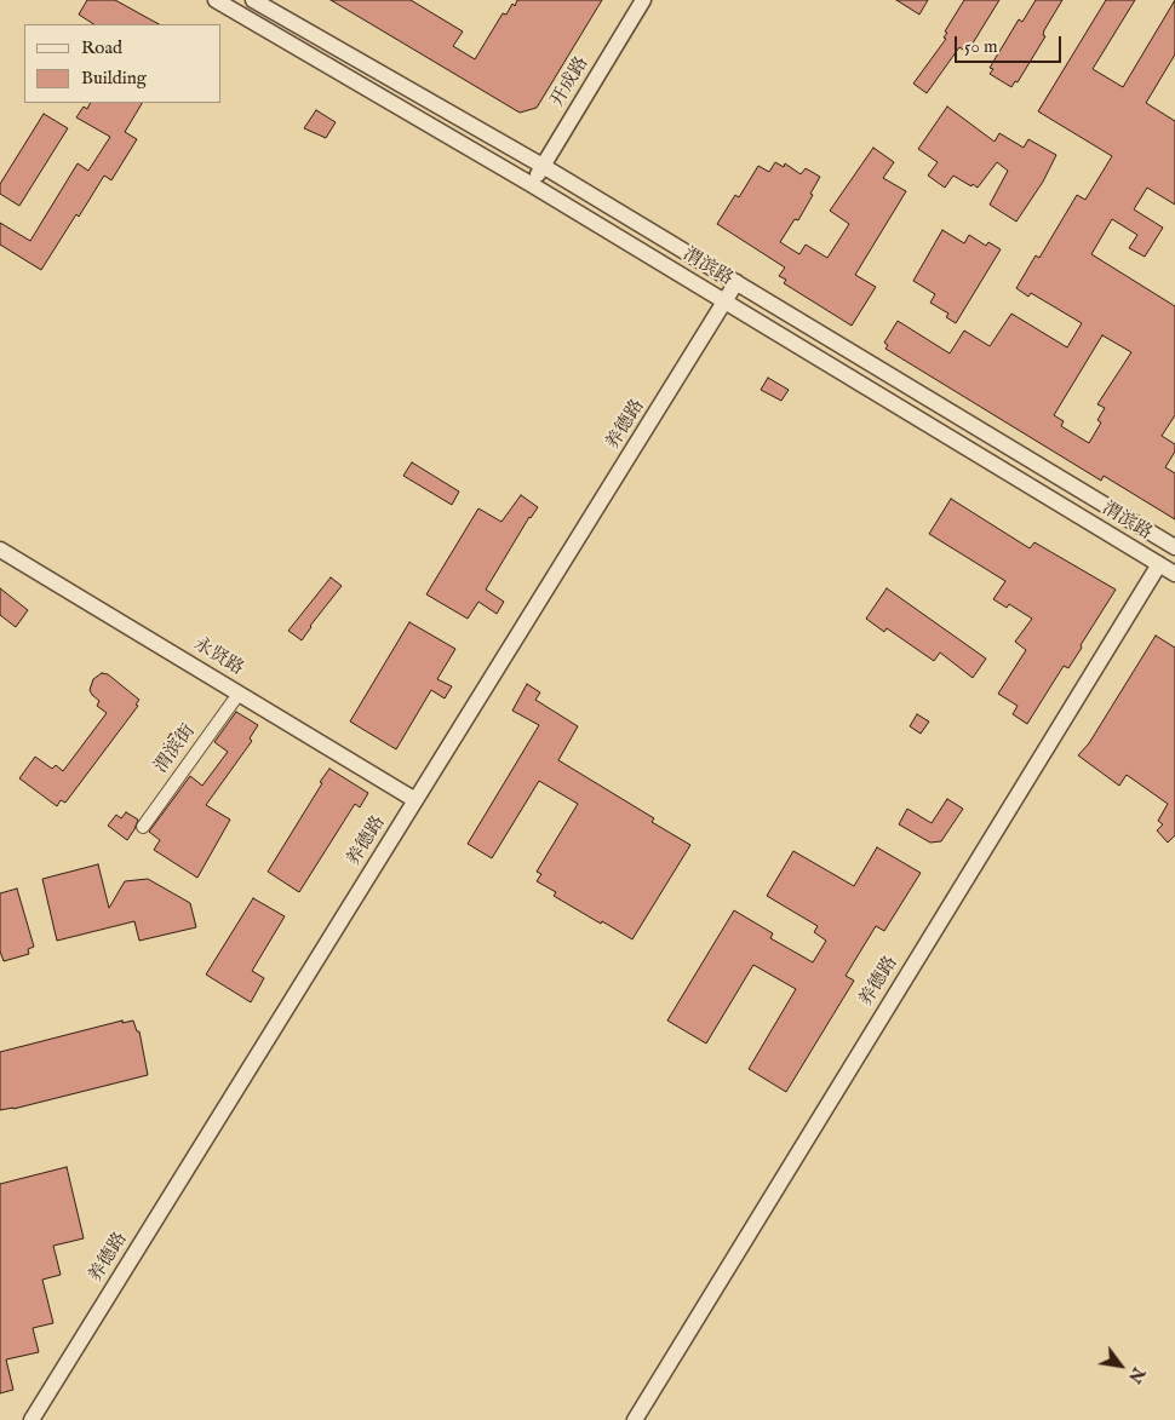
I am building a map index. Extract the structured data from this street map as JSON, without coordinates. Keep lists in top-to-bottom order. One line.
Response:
{"streets":{"street":["开成路","渭滨路","养德路","永贤路","渭滨街"]},"crossings":[["开成路","渭滨路"],["渭滨路","养德路"],["养德路","永贤路"],["永贤路","渭滨街"]],"legend":["Road","Building"],"scale_bar":"50 m","north":"bottom right"}
